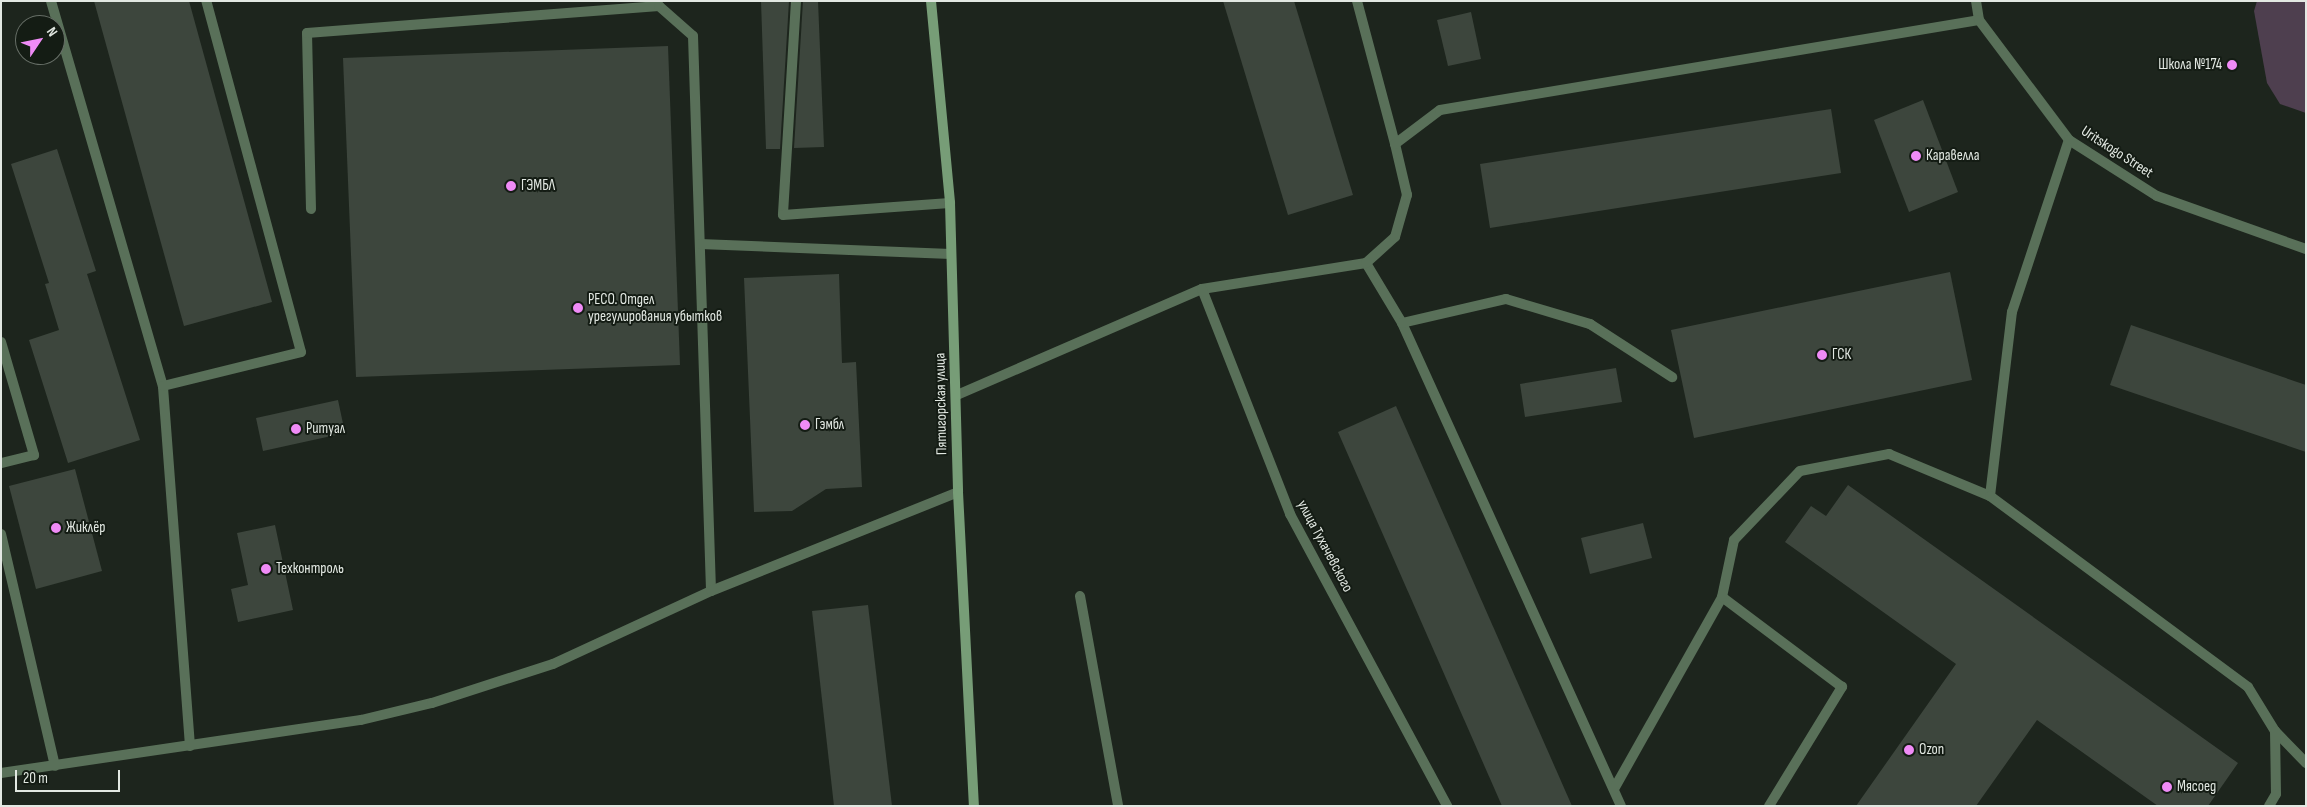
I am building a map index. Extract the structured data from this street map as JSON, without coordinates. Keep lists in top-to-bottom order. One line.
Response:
{"streets":{"main road":["Пятигорская улица"],"street":["Uritskogo Street","улица Тухачевского"]},"places":["Школа №174","Каравелла","ГЭМБЛ","РЕСО. Отдел урегулирования убытков","ГСК","Гэмбл","Ритуал","Жиклёр","Техконтроль","Ozon","Мясоед"],"scale_bar":"20 m","north":"top right"}
